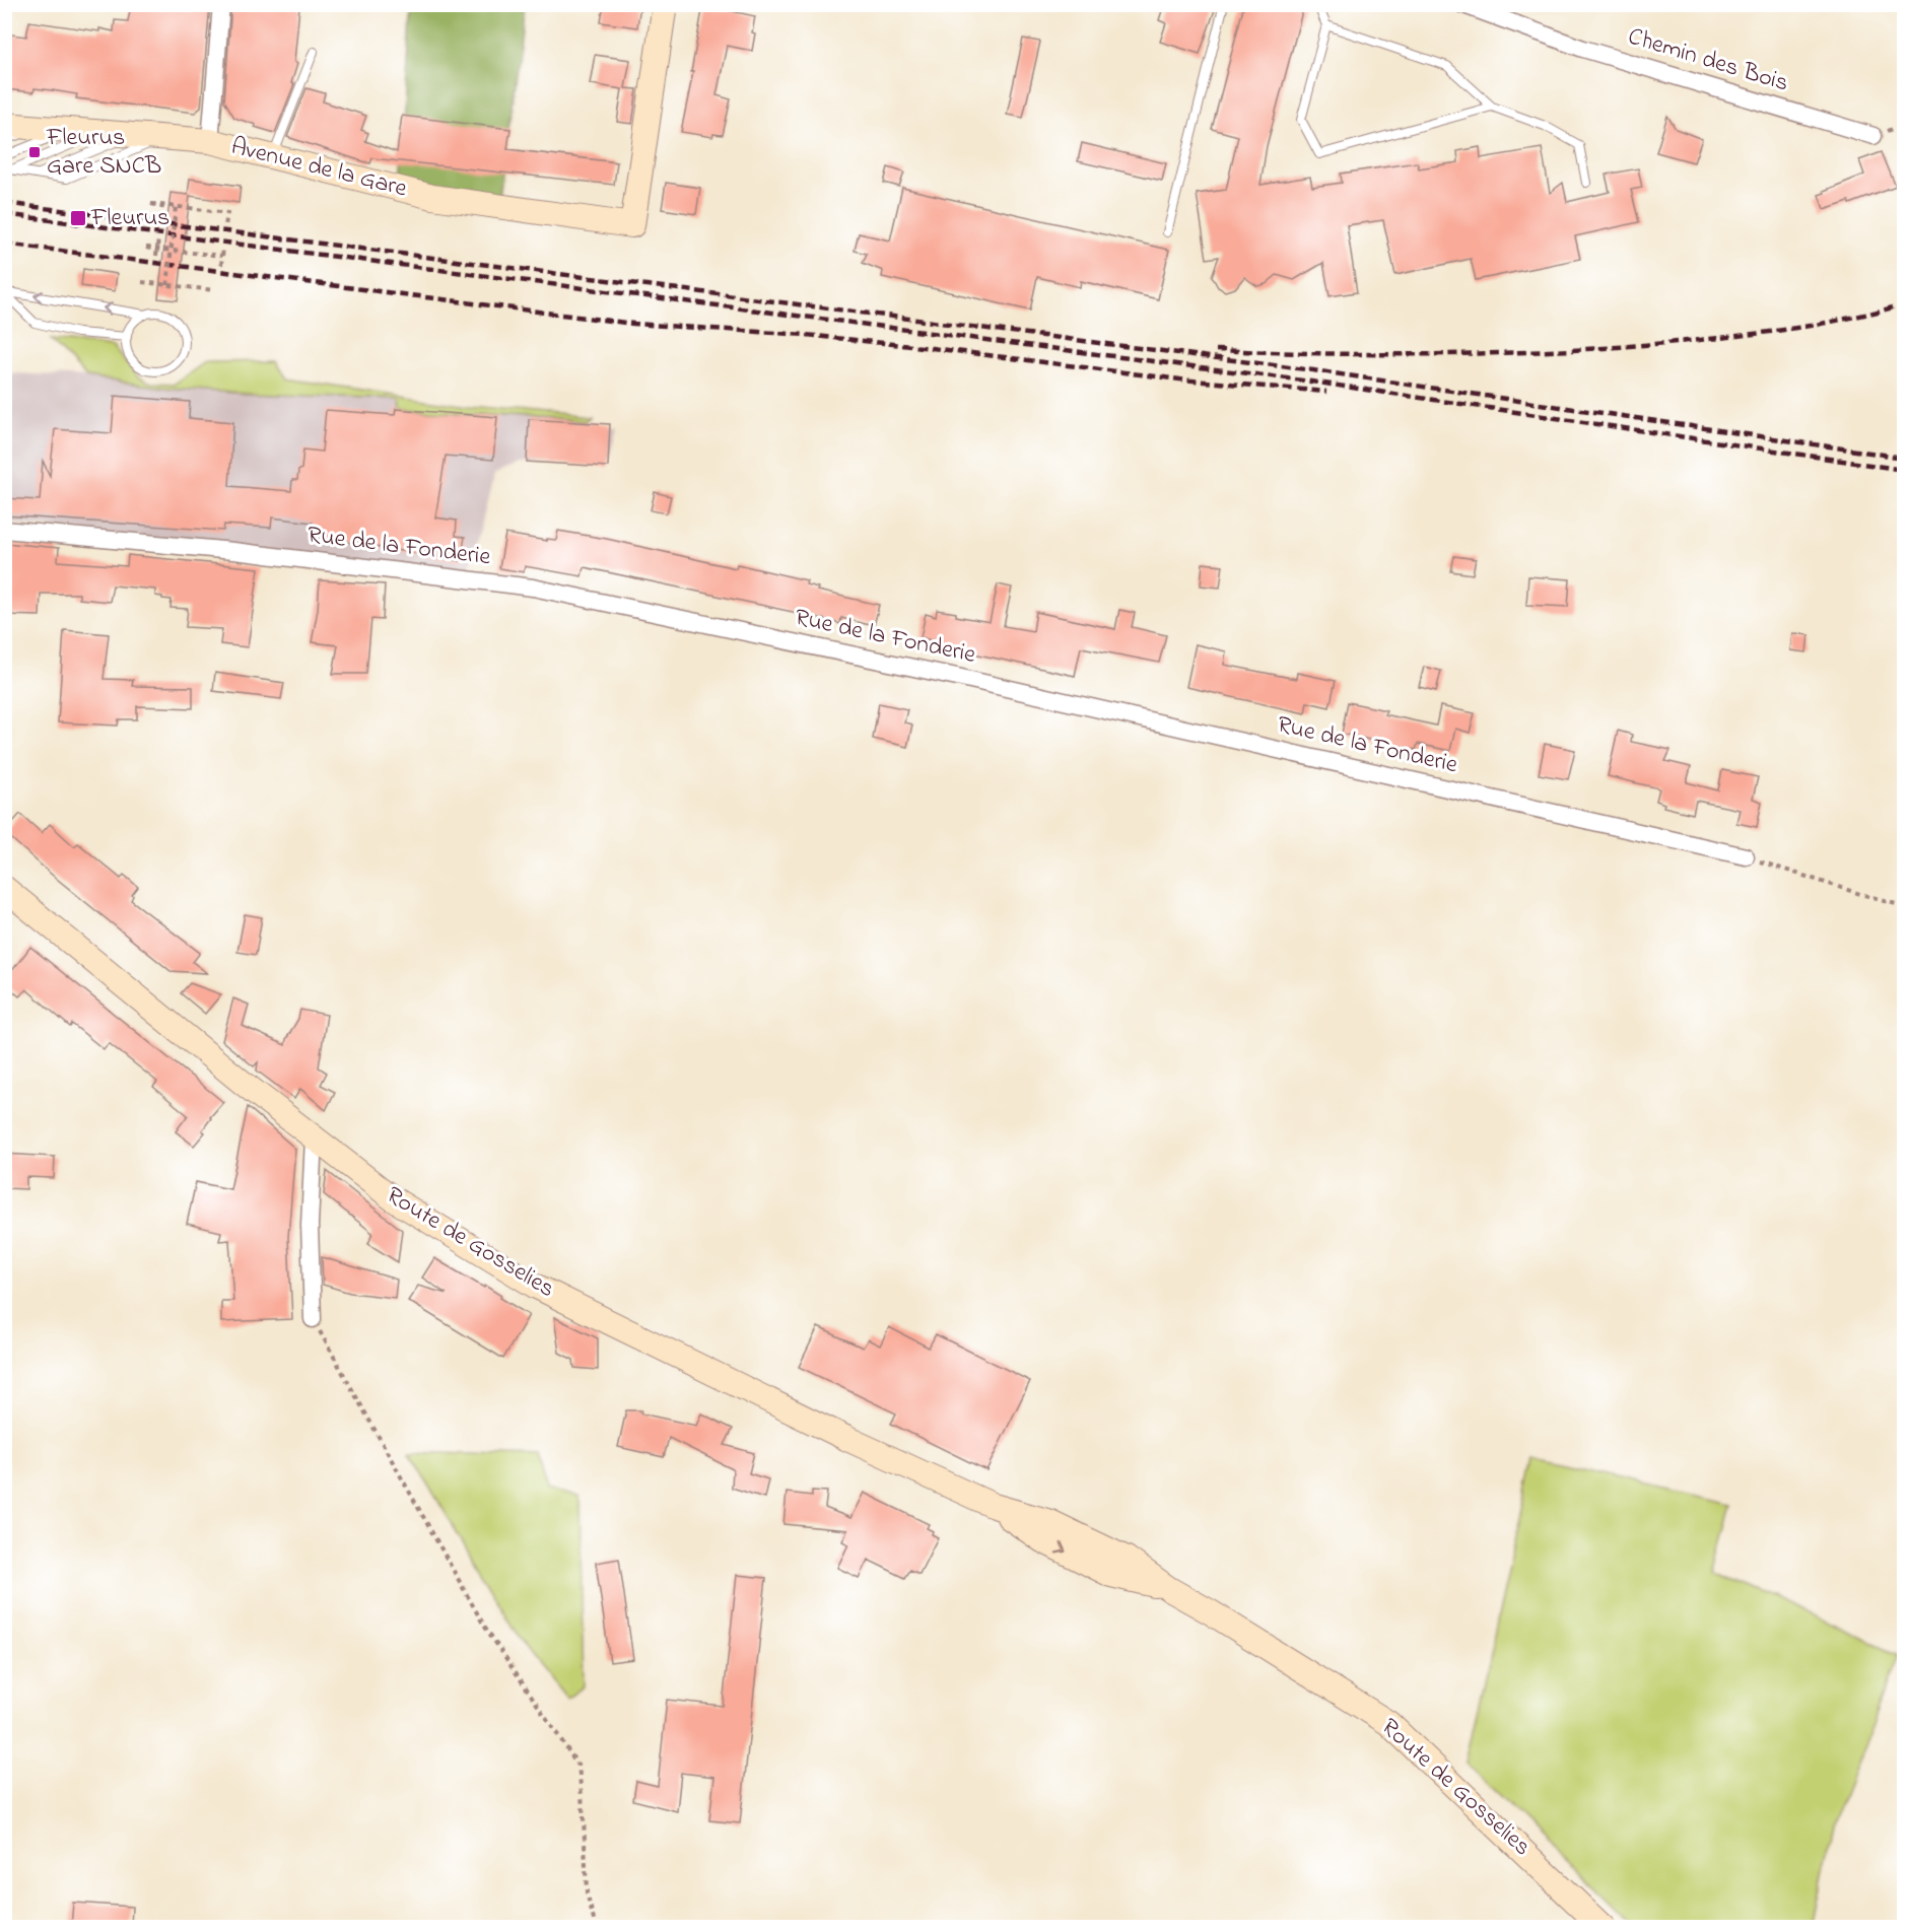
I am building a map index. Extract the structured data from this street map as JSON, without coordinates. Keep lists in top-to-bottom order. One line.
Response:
{"streets":{"main road":["Avenue de la Gare","Route de Gosselies"],"street":["Chemin des Bois","Rue de la Fonderie"]},"places":{"transit":["Fleurus Gare SNCB","Fleurus"]}}
